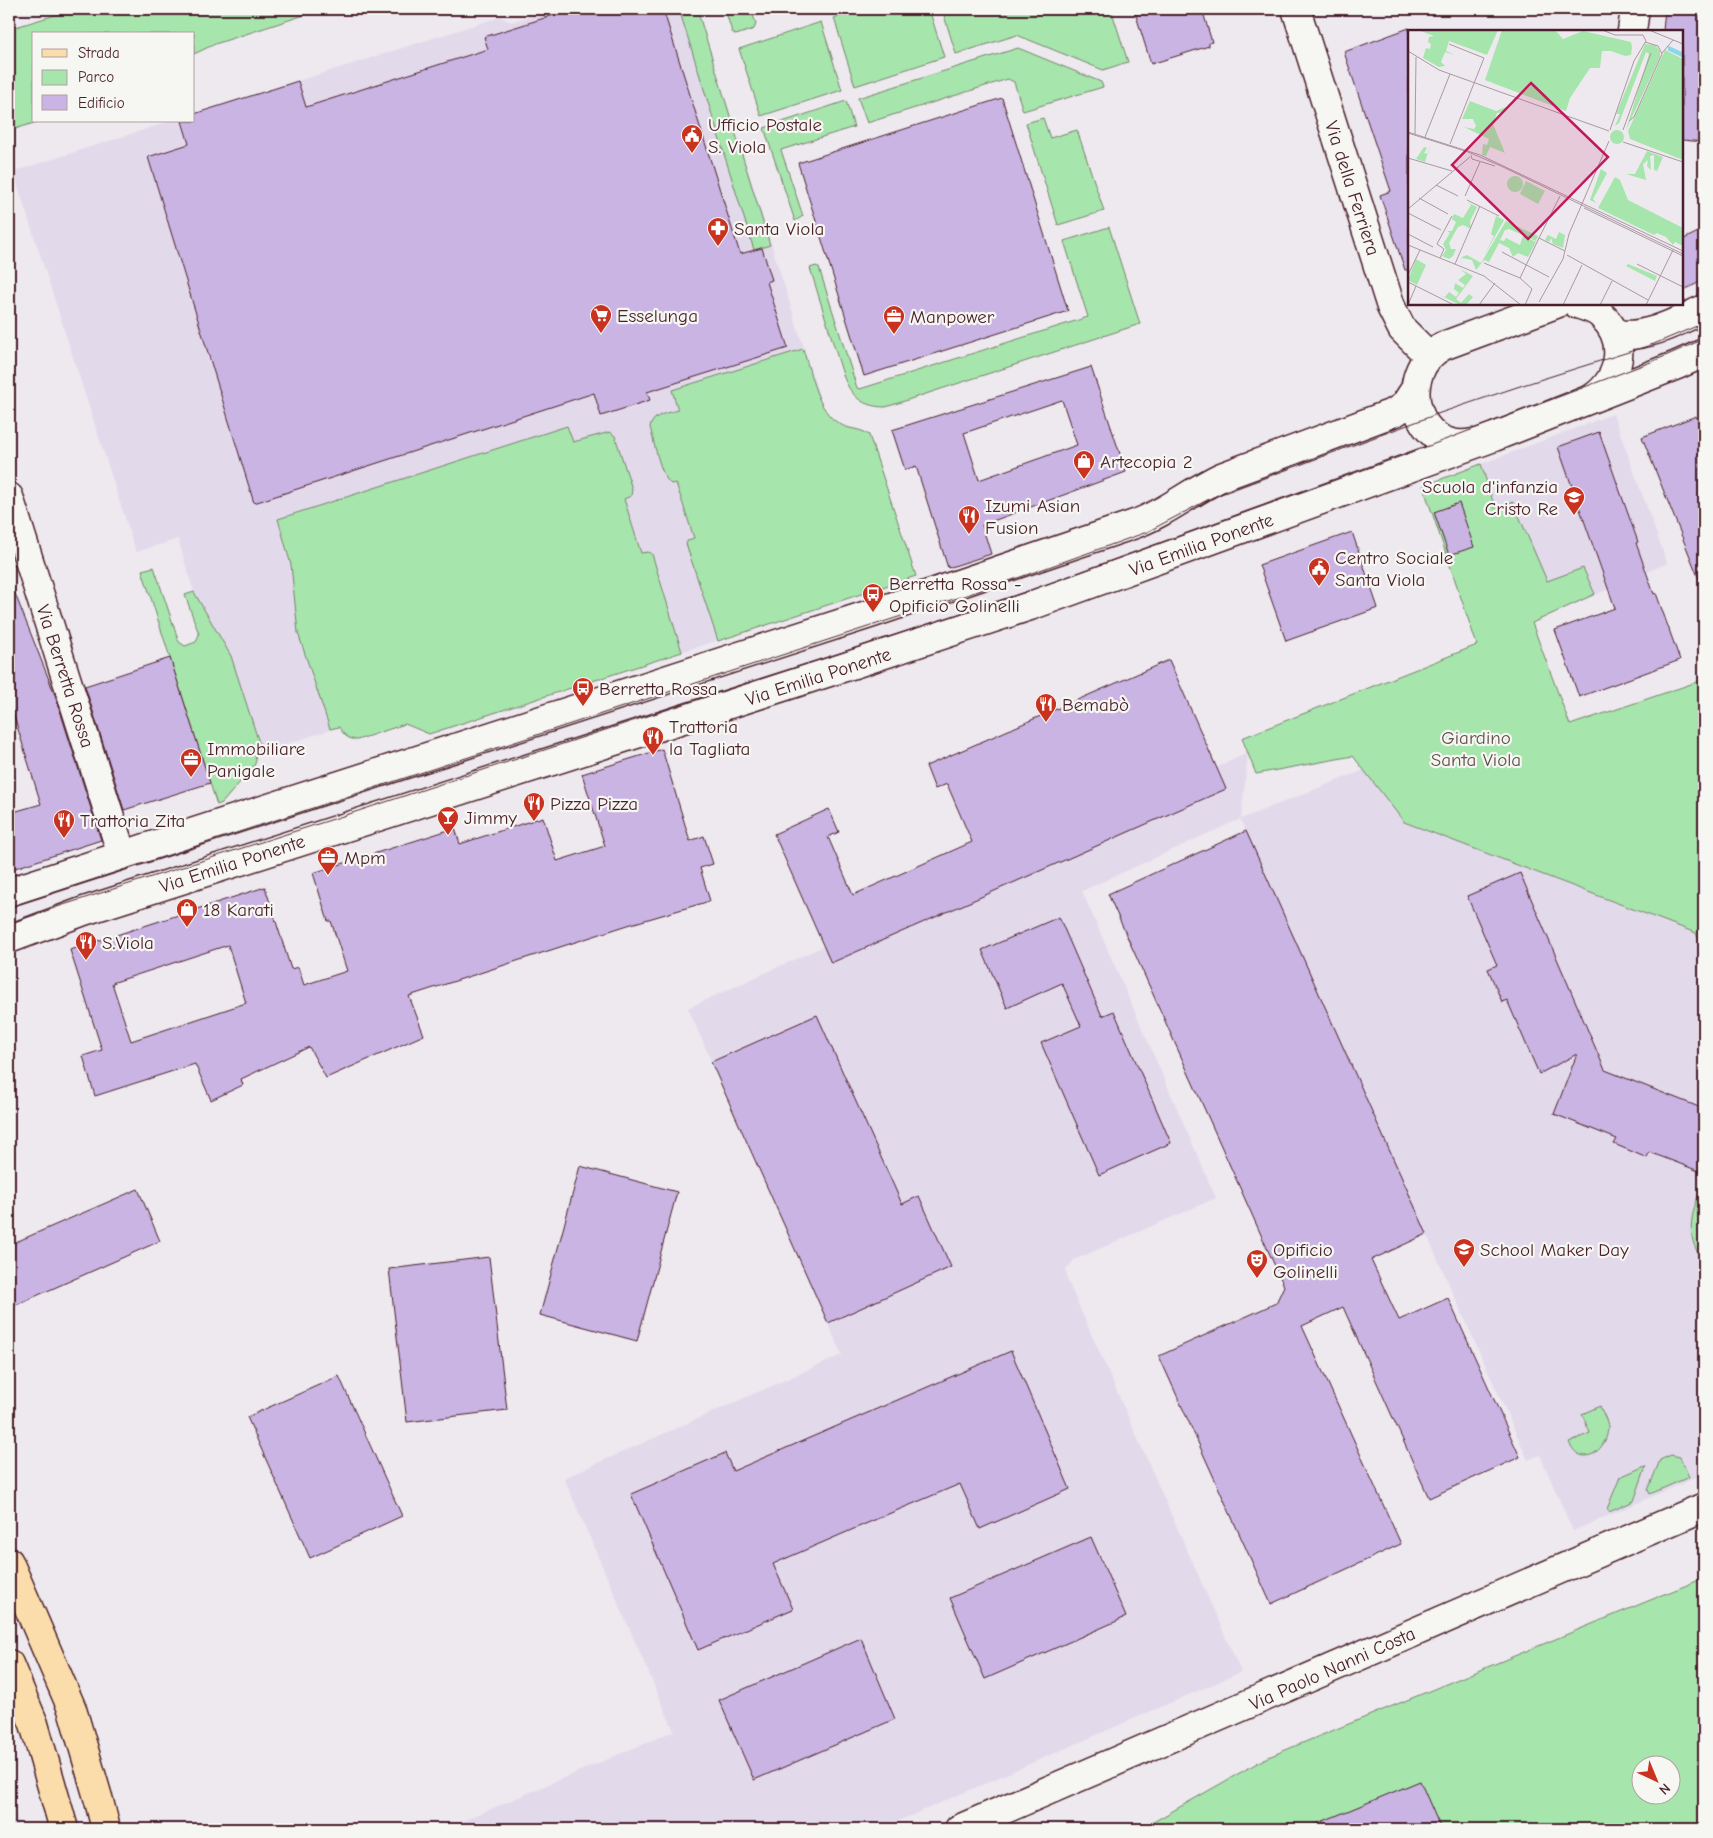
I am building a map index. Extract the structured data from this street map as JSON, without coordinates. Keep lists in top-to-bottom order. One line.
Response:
{"streets":{"main road":["Via della Ferriera","Via Emilia Ponente","Via Berretta Rossa","Via Paolo Nanni Costa"]},"crossings":[["Via della Ferriera","Via Emilia Ponente"],["Via Emilia Ponente","Via Berretta Rossa"]],"parks":["Giardino Santa Viola"],"places":{"public building":["Ufficio Postale S. Viola","Centro Sociale Santa Viola"],"pharmacy":["Santa Viola"],"supermarket":["Esselunga"],"office":["Manpower","Immobiliare Panigale","Mpm"],"shop":["Artecopia 2","18 Karati"],"school or university":["Scuola d'infanzia Cristo Re","School Maker Day"],"restaurant":["Izumi Asian Fusion","Bemabò","Trattoria la Tagliata","Pizza Pizza","Trattoria Zita","S.Viola"],"bus stop":["Berretta Rossa - Opificio Golinelli","Berretta Rossa"],"bar":["Jimmy"],"theatre":["Opificio Golinelli"]},"legend":["Strada","Parco","Edificio"],"north":"bottom right"}
